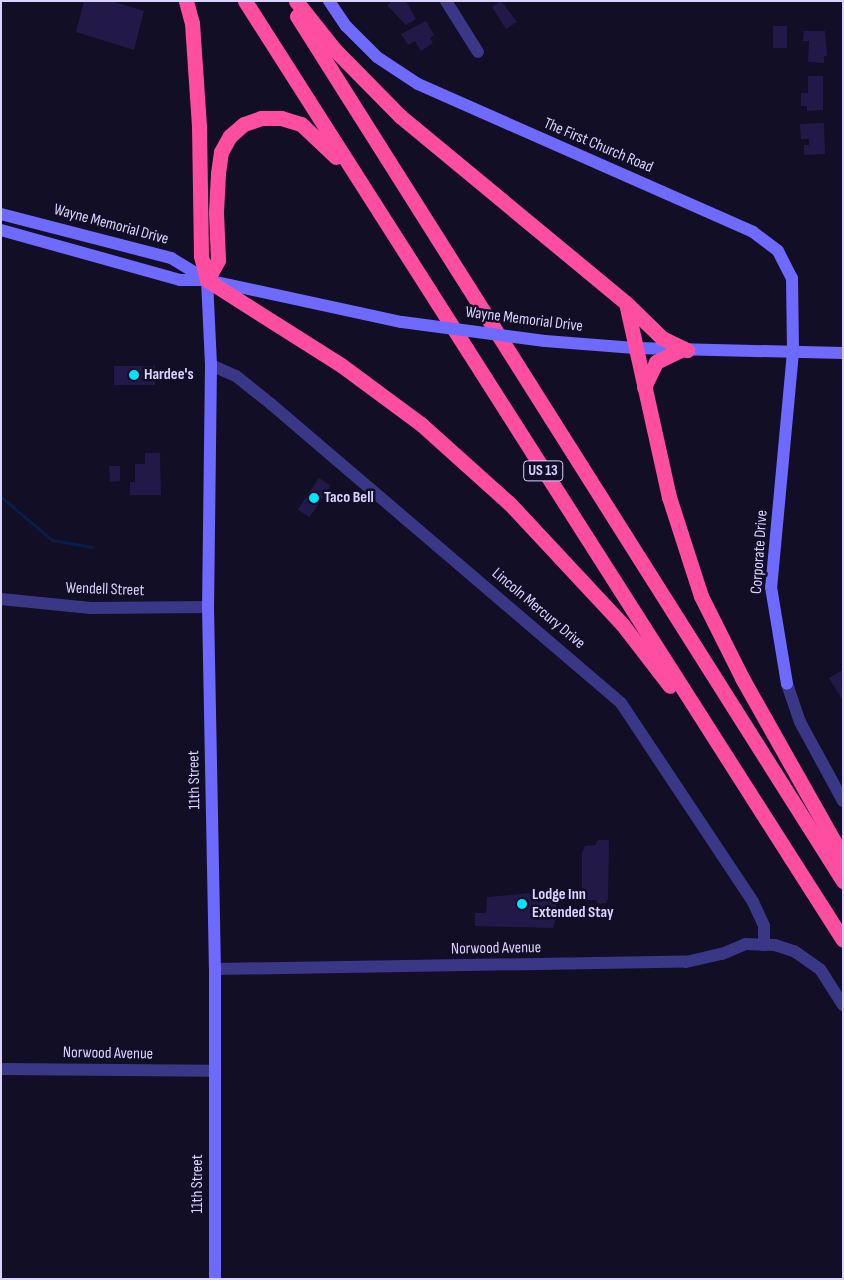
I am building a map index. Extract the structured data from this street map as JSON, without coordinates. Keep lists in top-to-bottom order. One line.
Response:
{"streets":{"highway":["US 13"],"street":["The First Church Road","Wayne Memorial Drive","Corporate Drive","Wendell Street","Lincoln Mercury Drive","11th Street","Norwood Avenue"]},"crossings":[["The First Church Road","Wayne Memorial Drive"],["The First Church Road","Corporate Drive"],["Wayne Memorial Drive","Corporate Drive"],["Wayne Memorial Drive","11th Street"],["Wendell Street","11th Street"],["Lincoln Mercury Drive","11th Street"],["Lincoln Mercury Drive","Norwood Avenue"],["11th Street","Norwood Avenue"]],"places":["Hardee's","Taco Bell","Lodge Inn Extended Stay"]}
